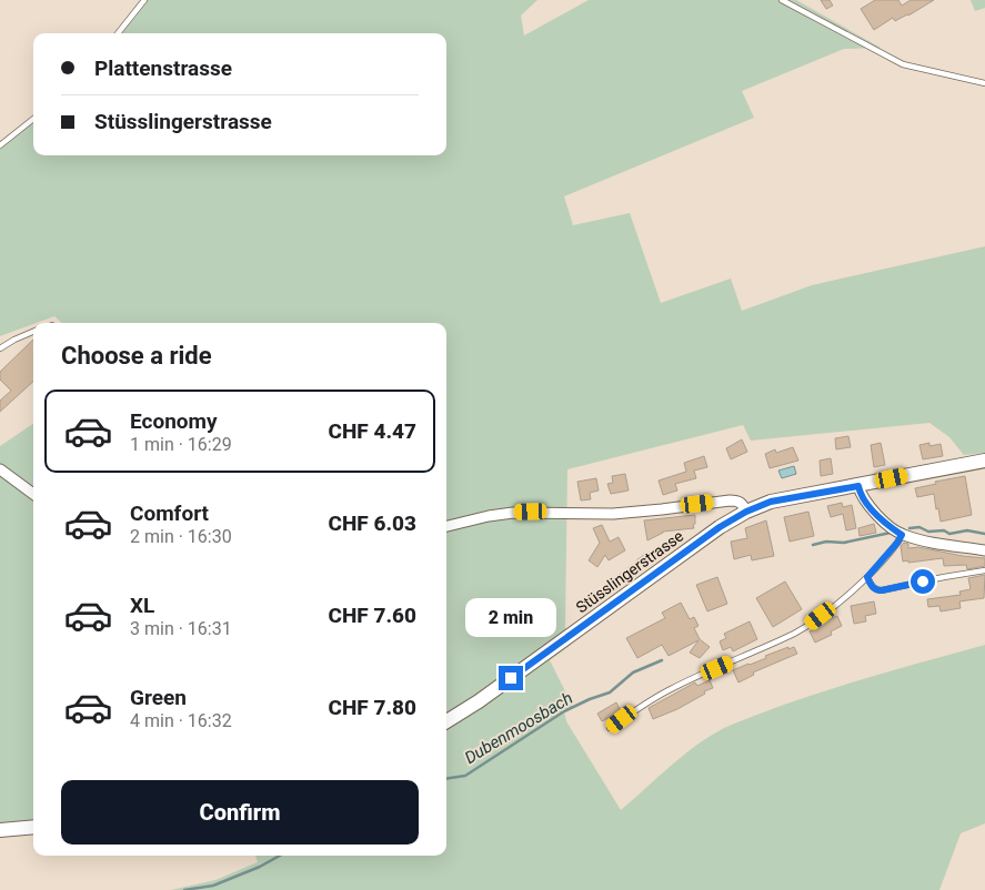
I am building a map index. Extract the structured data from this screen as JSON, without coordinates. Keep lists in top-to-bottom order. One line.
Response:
{"streets":{"street":["Stüsslingerstrasse"]},"water":["Dubenmoosbach"],"page":{"banner":["Plattenstrasse","Stüsslingerstrasse"],"heading":"Choose a ride","list":[{"name":"Economy","note":"1 min · 16:29","value":"CHF 4.47"},{"name":"Comfort","note":"2 min · 16:30","value":"CHF 6.03"},{"name":"XL","note":"3 min · 16:31","value":"CHF 7.60"},{"name":"Green","note":"4 min · 16:32","value":"CHF 7.80"}],"bubble":"2 min","buttons":"Confirm"}}
